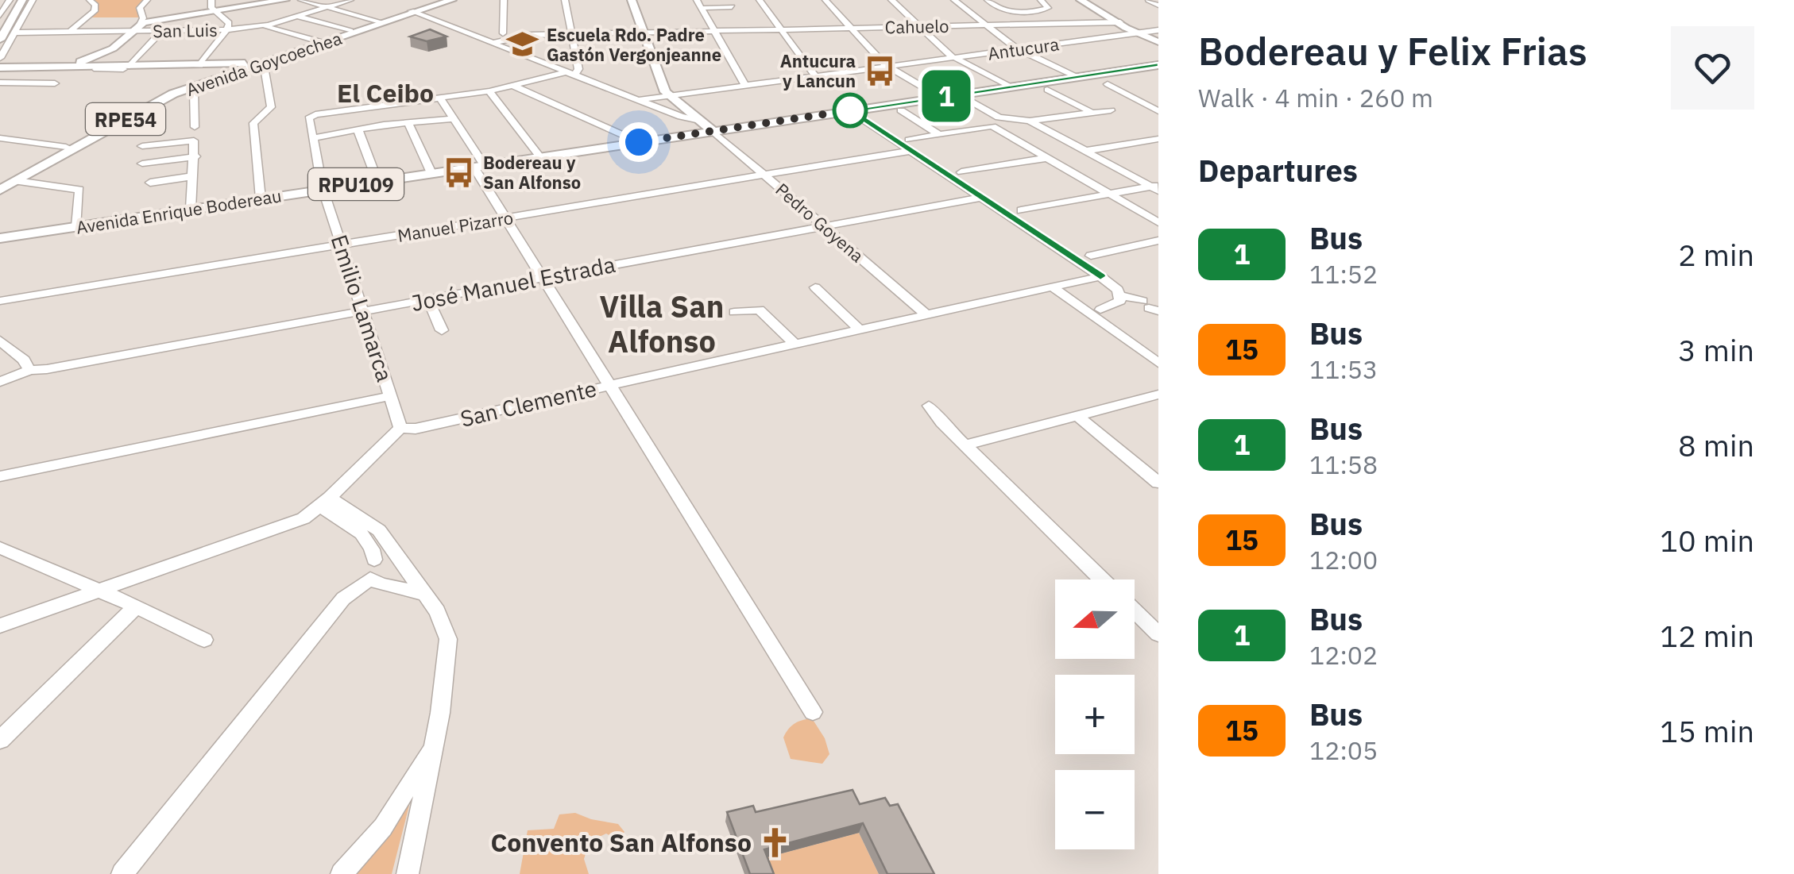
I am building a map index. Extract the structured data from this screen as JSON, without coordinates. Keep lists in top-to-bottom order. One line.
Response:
{"streets":{"main road":["Avenida Goycoechea","RPE54","RPU109","Avenida Enrique Bodereau"],"street":["Cahuelo","San Luis","Antucura","Pedro Goyena","Manuel Pizarro","José Manuel Estrada","Emilio Lamarca","San Clemente"]},"crossings":[["Avenida Enrique Bodereau","Pedro Goyena"],["Avenida Enrique Bodereau","Emilio Lamarca"],["Pedro Goyena","Manuel Pizarro"],["Pedro Goyena","José Manuel Estrada"],["Pedro Goyena","San Clemente"],["Manuel Pizarro","Emilio Lamarca"],["José Manuel Estrada","Emilio Lamarca"],["Emilio Lamarca","San Clemente"]],"districts":["El Ceibo","Villa San Alfonso"],"places":{"school or university":["Escuela Rdo. Padre Gastón Vergonjeanne"],"bus stop":["Antucura y Lancun","Bodereau y San Alfonso"],"church":["Convento San Alfonso"]},"lines":["bus line 1"],"north":"left","page":{"on_map":"1","heading":[["Bodereau y Felix Frias","Walk · 4 min · 260 m"],"Departures"],"list":[{"mark":"1","name":"Bus","note":"11:52","value":"2 min"},{"mark":"15","name":"Bus","note":"11:53","value":"3 min"},{"mark":"1","name":"Bus","note":"11:58","value":"8 min"},{"mark":"15","name":"Bus","note":"12:00","value":"10 min"},{"mark":"1","name":"Bus","note":"12:02","value":"12 min"},{"mark":"15","name":"Bus","note":"12:05","value":"15 min"}],"map_buttons":["+","−"]}}
